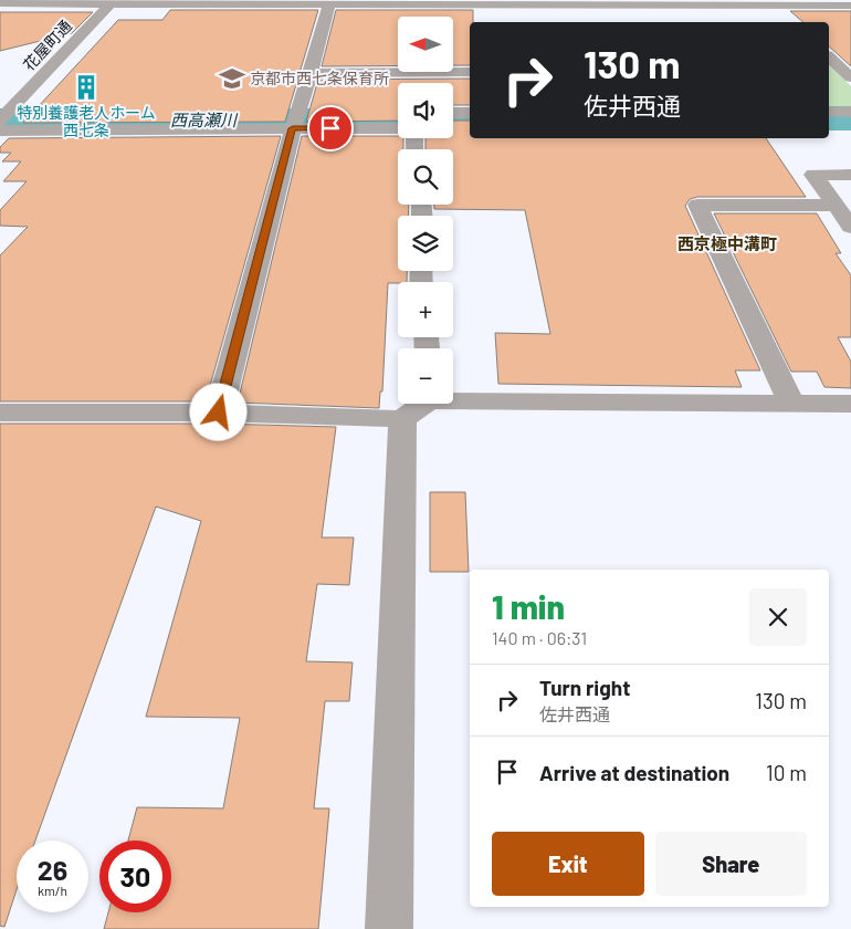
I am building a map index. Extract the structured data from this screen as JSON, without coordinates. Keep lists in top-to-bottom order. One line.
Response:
{"streets":{"street":["花屋町通"]},"districts":["西京極中溝町"],"water":["西高瀬川"],"places":{"school or university":["京都市西七条保育所"],"building":["特別養護老人ホーム 西七条"]},"north":"left","page":{"map_buttons":["+","−"],"turn":["130 m","佐井西通"],"heading":["1 min","140 m · 06:31"],"list":[{"name":"Turn right","note":"佐井西通","value":"130 m"},{"name":"Arrive at destination","value":"10 m"}],"buttons":["Exit","Share"],"speed":"26 km/h","limit":"30"}}
